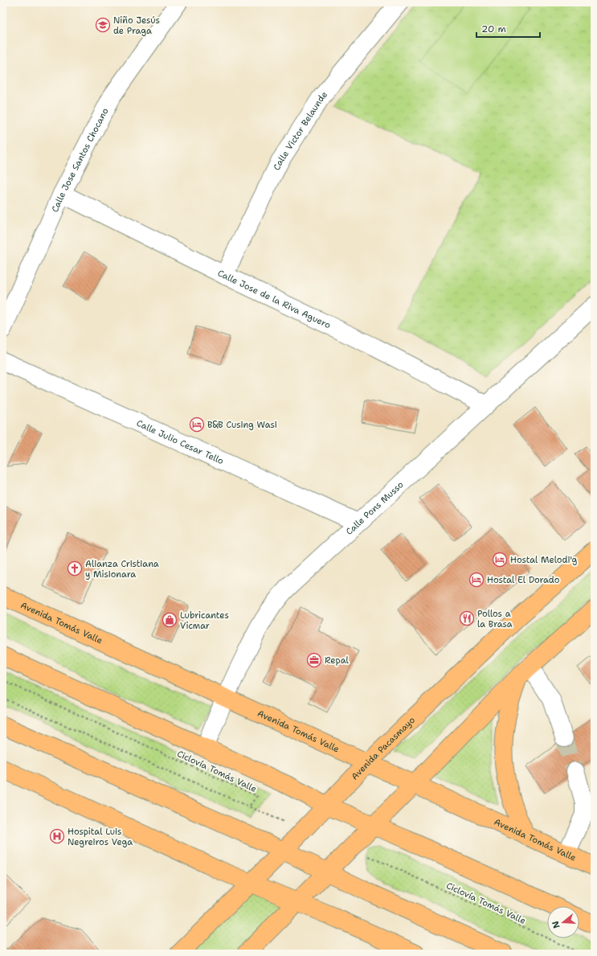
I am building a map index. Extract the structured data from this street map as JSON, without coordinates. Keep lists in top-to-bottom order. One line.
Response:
{"streets":{"main road":["Avenida Tomás Valle","Avenida Pacasmayo"],"street":["Calle Victor Belaunde","Calle Jose Santos Chocano","Calle Jose de la Riva Aguero","Calle Julio Cesar Tello","Calle Pons Musso"],"path":["Ciclovía Tomás Valle"]},"crossings":[["Calle Victor Belaunde","Calle Jose de la Riva Aguero"],["Calle Jose Santos Chocano","Calle Jose de la Riva Aguero"],["Calle Jose de la Riva Aguero","Calle Pons Musso"],["Calle Julio Cesar Tello","Calle Pons Musso"],["Calle Pons Musso","Avenida Tomás Valle"],["Avenida Tomás Valle","Avenida Pacasmayo"]],"places":{"school or university":["Niño Jesús de Praga"],"hotel":["B&B Cusing Wasi","Hostal Melodi'g","Hostal El Dorado"],"church":["Alianza Cristiana y Misionara"],"restaurant":["Pollos a la Brasa"],"shop":["Lubricantes Vicmar"],"office":["Repal"],"hospital":["Hospital Luis Negreiros Vega"]},"scale_bar":"20 m","north":"left"}
